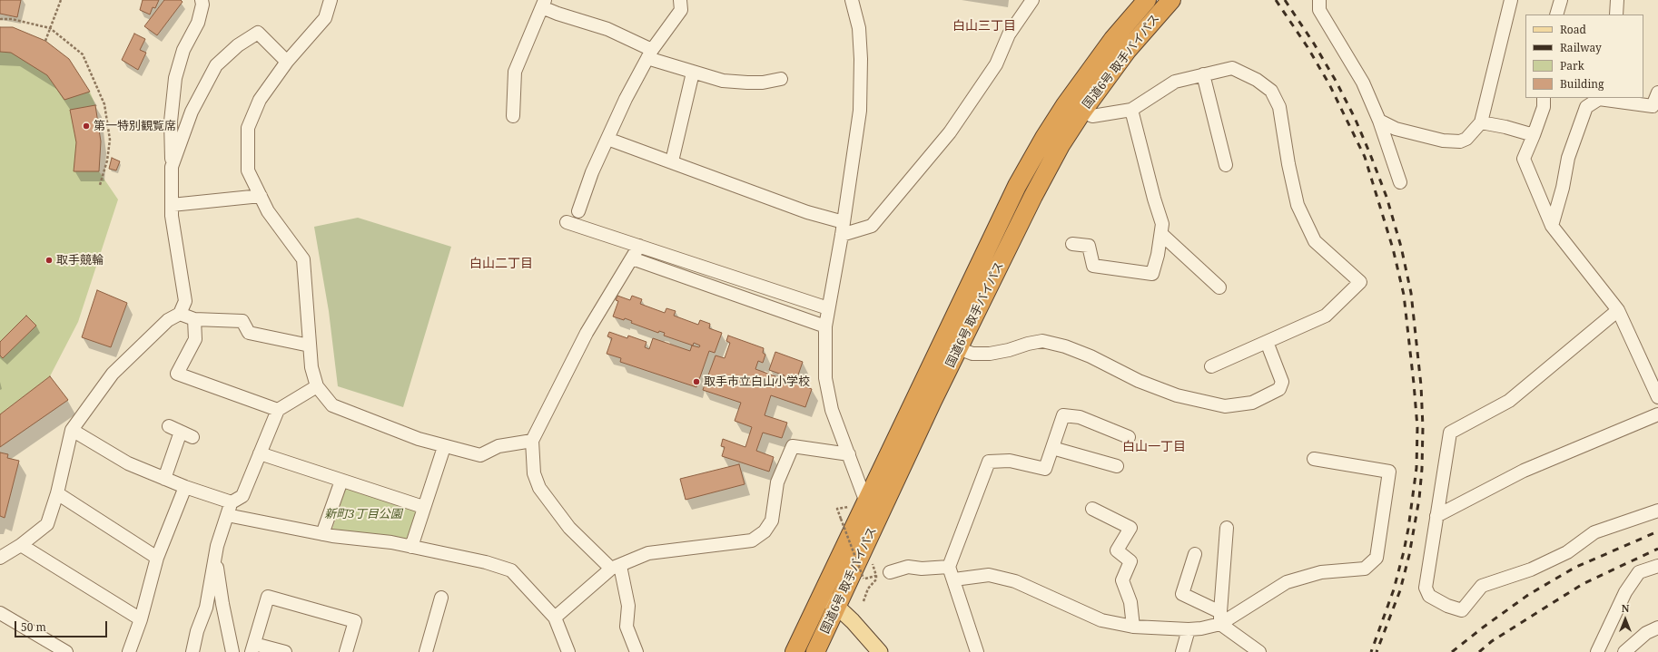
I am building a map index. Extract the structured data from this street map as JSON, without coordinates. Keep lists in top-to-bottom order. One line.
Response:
{"streets":{"highway":["国道6号 取手バイパス"]},"districts":["白山三丁目","白山二丁目","白山一丁目"],"parks":["新町3丁目公園"],"places":["第一特別観覧席","取手競輪","取手市立白山小学校"],"legend":["Road","Railway","Park","Building"],"scale_bar":"50 m","north":"top"}
